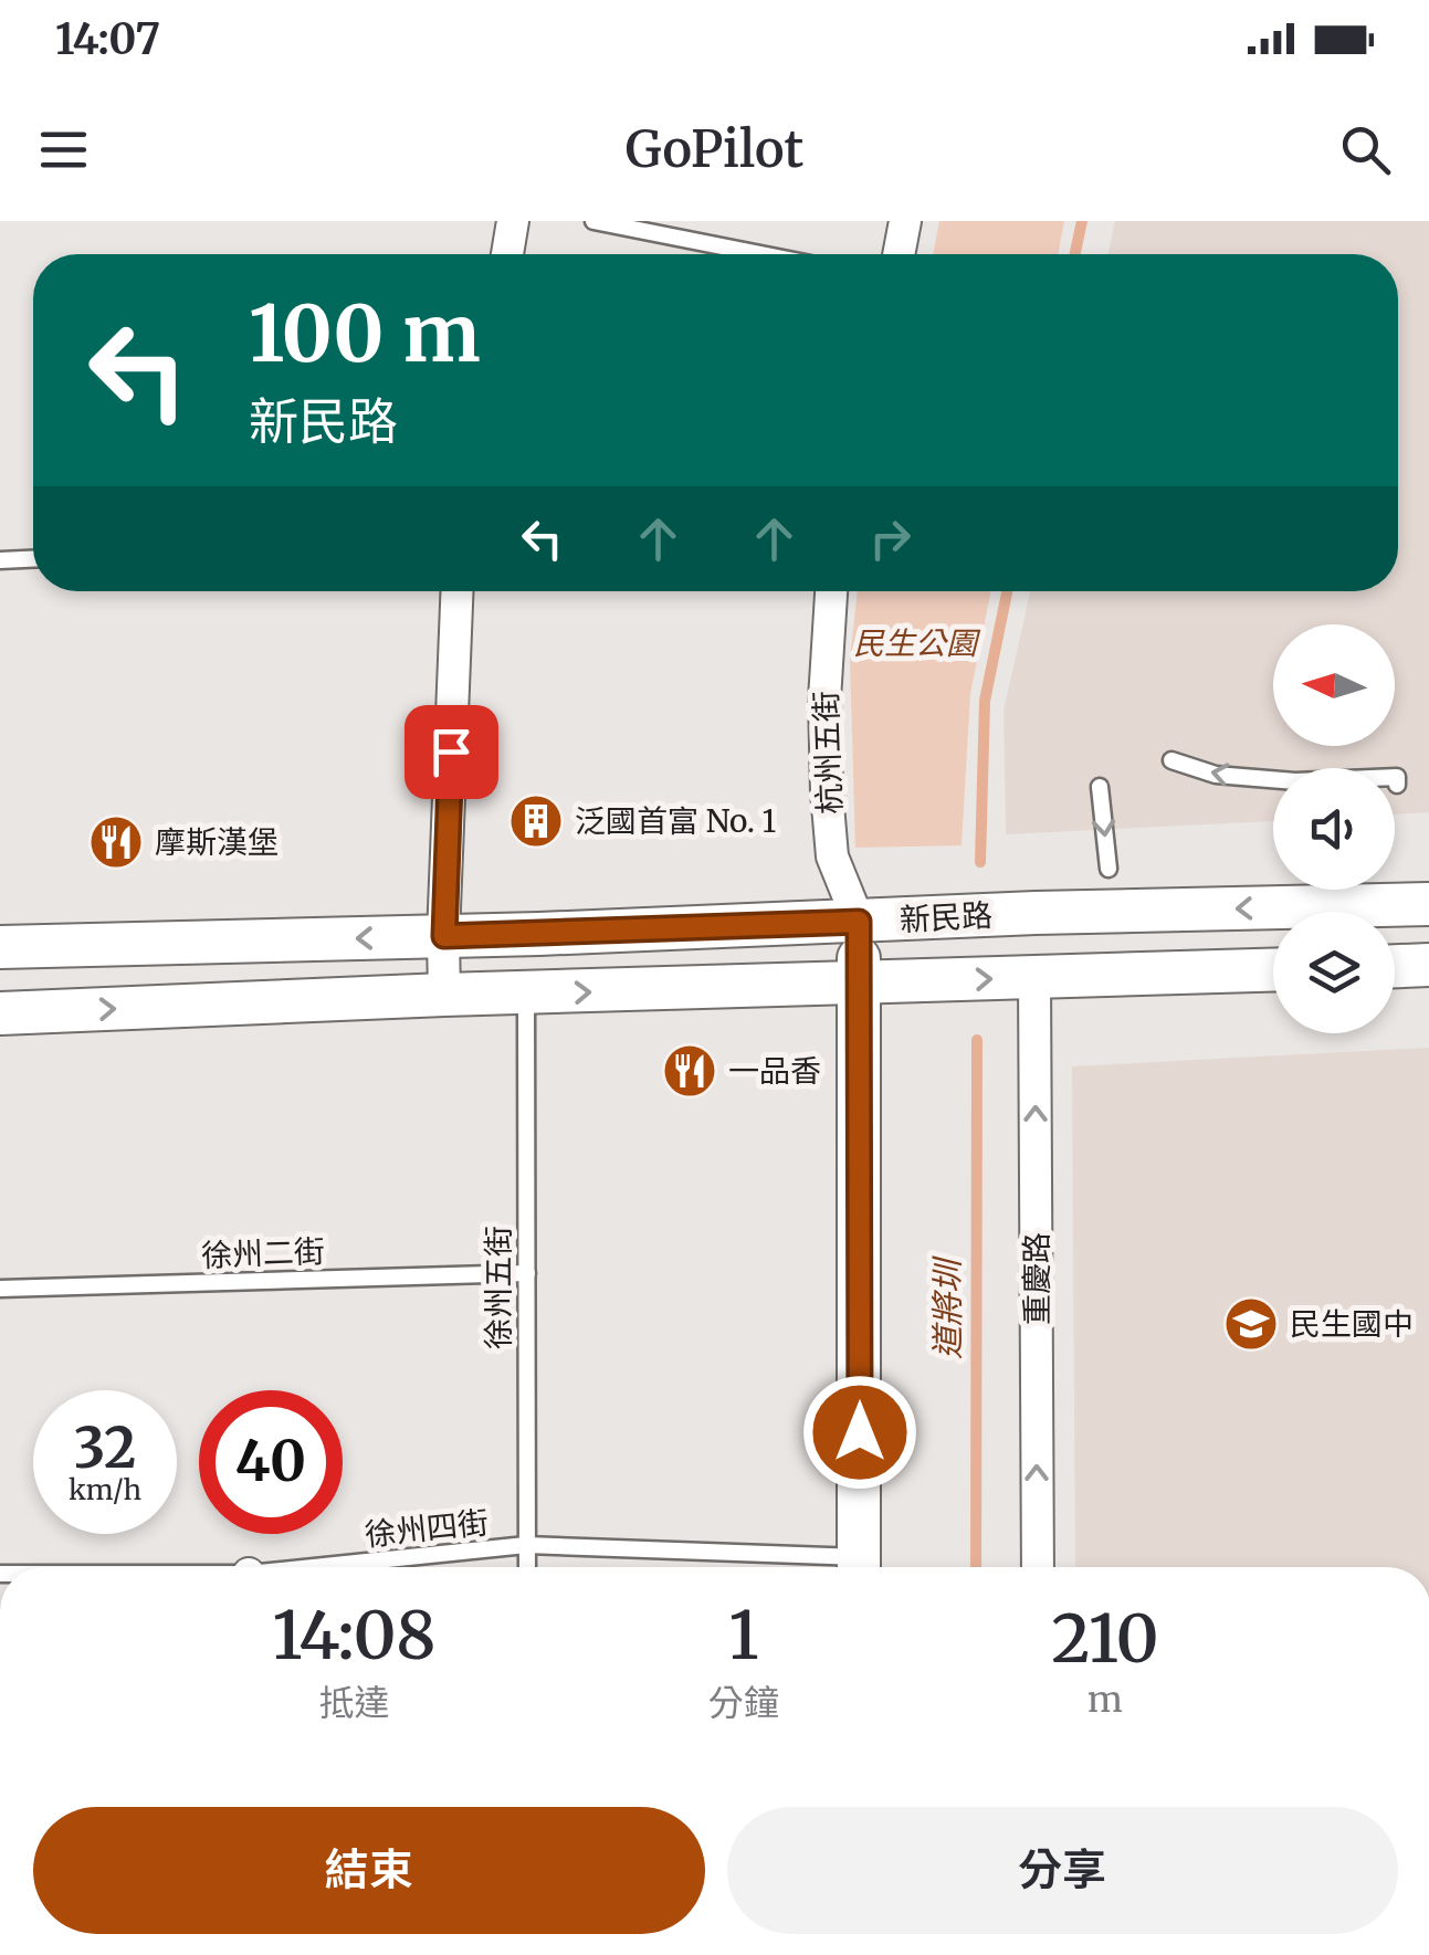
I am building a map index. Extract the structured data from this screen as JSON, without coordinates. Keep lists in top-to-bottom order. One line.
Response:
{"streets":{"street":["杭州五街","新民路","重慶路"],"lane":["徐州二街","徐州五街","徐州四街"]},"crossings":[["杭州五街","新民路"],["新民路","重慶路"],["新民路","徐州五街"],["徐州二街","徐州五街"],["徐州五街","徐州四街"]],"water":["道將圳"],"parks":["民生公園"],"places":{"building":["泛國首富 No. 1"],"restaurant":["摩斯漢堡","一品香"],"school or university":["民生國中"]},"north":"left","page":{"status":"14:07","header":"GoPilot","turn":["100 m","新民路"],"speed":"32 km/h","limit":"40","eta":["14:08","抵達","1","分鐘","210","m"],"buttons":["結束","分享"]}}
